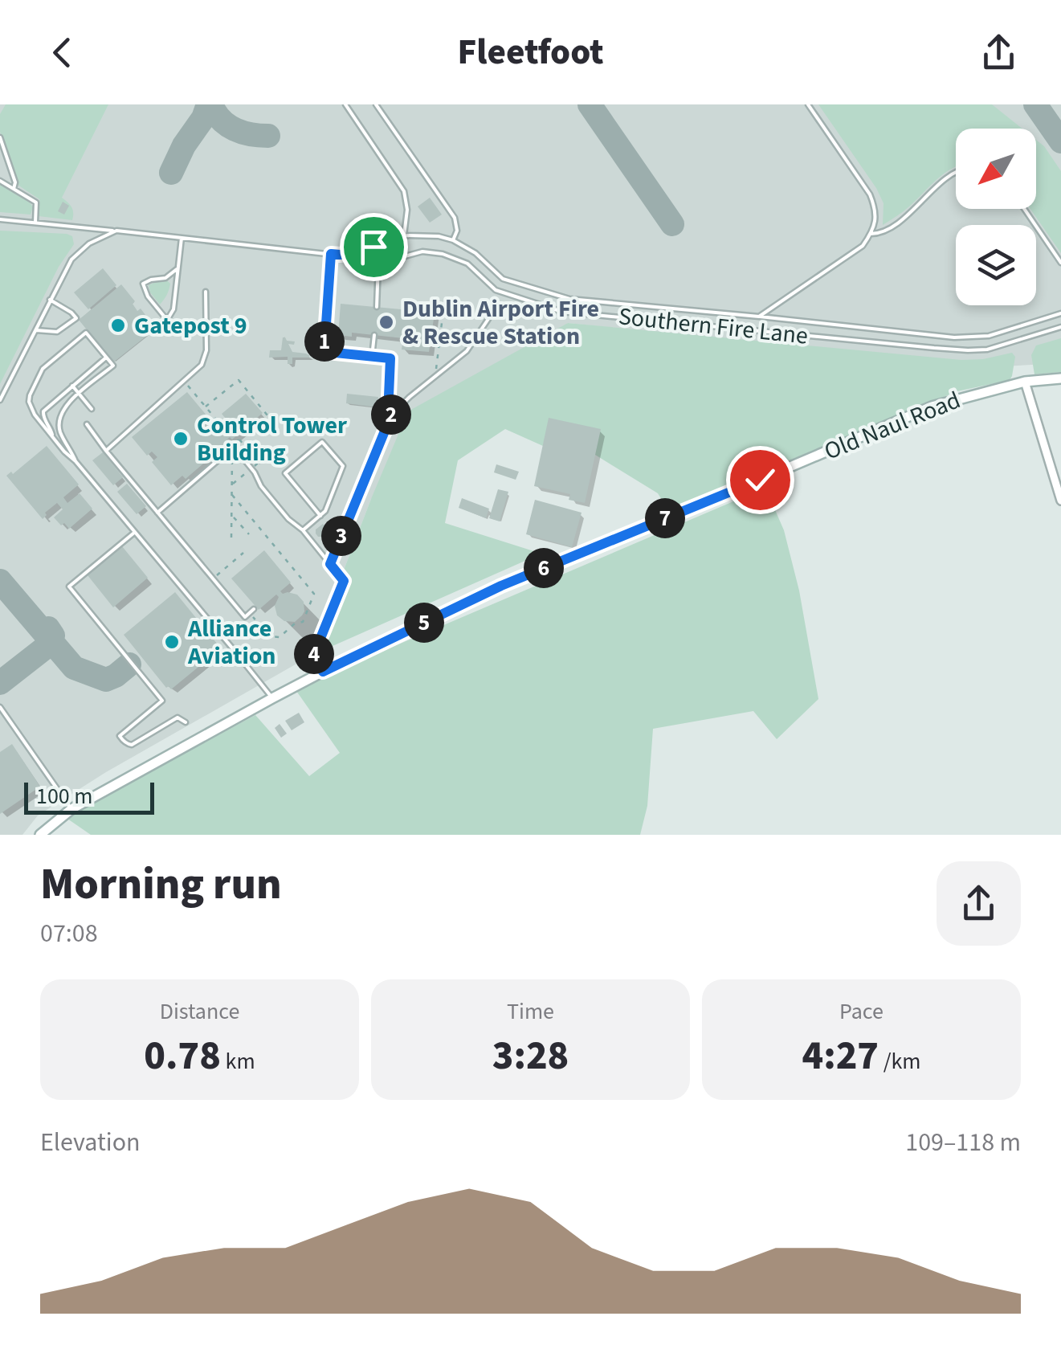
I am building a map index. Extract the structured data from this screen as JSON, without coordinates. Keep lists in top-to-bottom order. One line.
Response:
{"streets":{"main road":["Old Naul Road"],"lane":["Southern Fire Lane"]},"places":["Dublin Airport Fire & Rescue Station","Gatepost 9","Control Tower Building","Alliance Aviation"],"scale_bar":"100 m","north":"bottom left","page":{"header":"Fleetfoot","pins":["1","2","7","3","6","5","4"],"scale":"100 m","heading":["Morning run","07:08"],"stats":[["Distance","0.78 km"],["Time","3:28"],["Pace","4:27 /km"]],"chart":["Elevation","109–118 m"]}}
